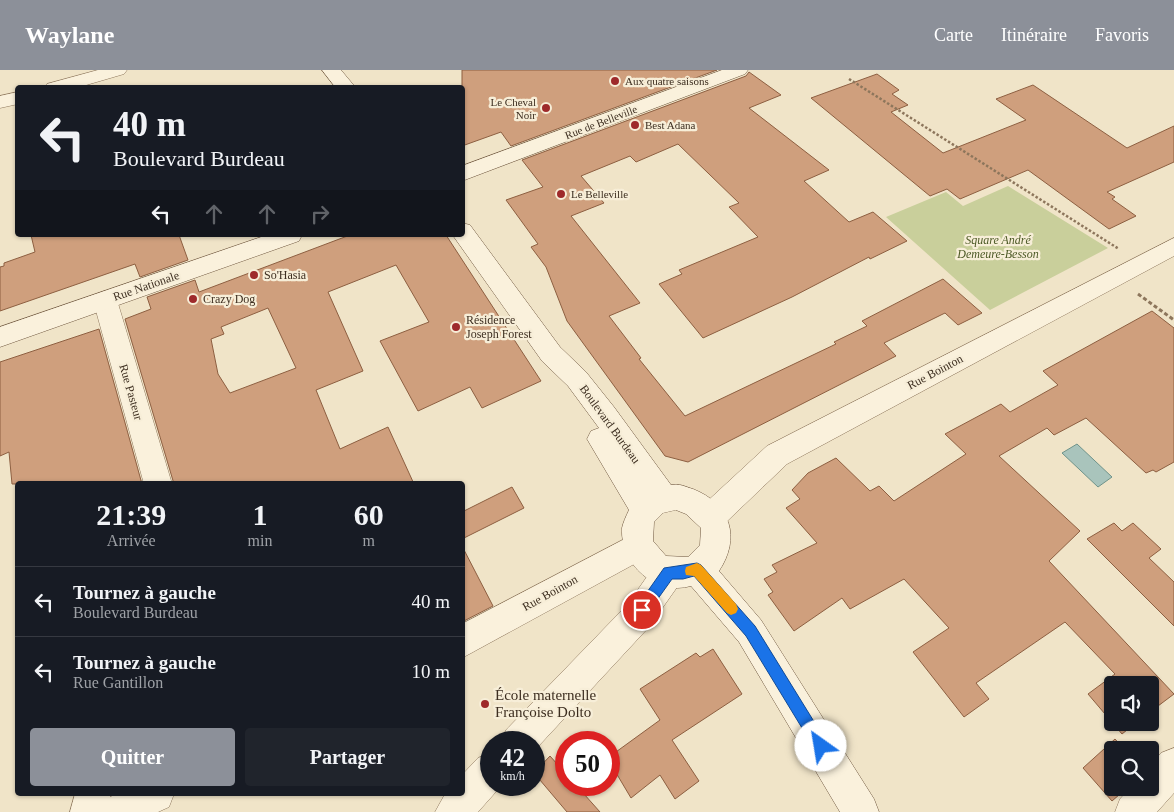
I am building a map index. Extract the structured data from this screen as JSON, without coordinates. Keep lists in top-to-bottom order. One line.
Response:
{"streets":{"main road":["Rue de Belleville","Rue Nationale","Rue Bointon","Rue Pasteur","Boulevard Burdeau"]},"crossings":[["Rue Nationale","Rue Pasteur"],["Rue Bointon","Boulevard Burdeau"]],"parks":["Square André Demeure-Besson"],"places":["Aux quatre saisons","Le Cheval Noir","Best Adana","Le Belleville","So'Hasia","Crazy Dog","Résidence Joseph Forest","École maternelle Françoise Dolto"],"page":{"header":"Waylane","nav":["Carte","Itinéraire","Favoris"],"turn":["40 m","Boulevard Burdeau"],"eta":["21:39","Arrivée","1","min","60","m"],"list":[{"name":"Tournez à gauche","note":"Boulevard Burdeau","value":"40 m"},{"name":"Tournez à gauche","note":"Rue Gantillon","value":"10 m"}],"buttons":["Quitter","Partager"],"speed":"42 km/h","limit":"50"}}
